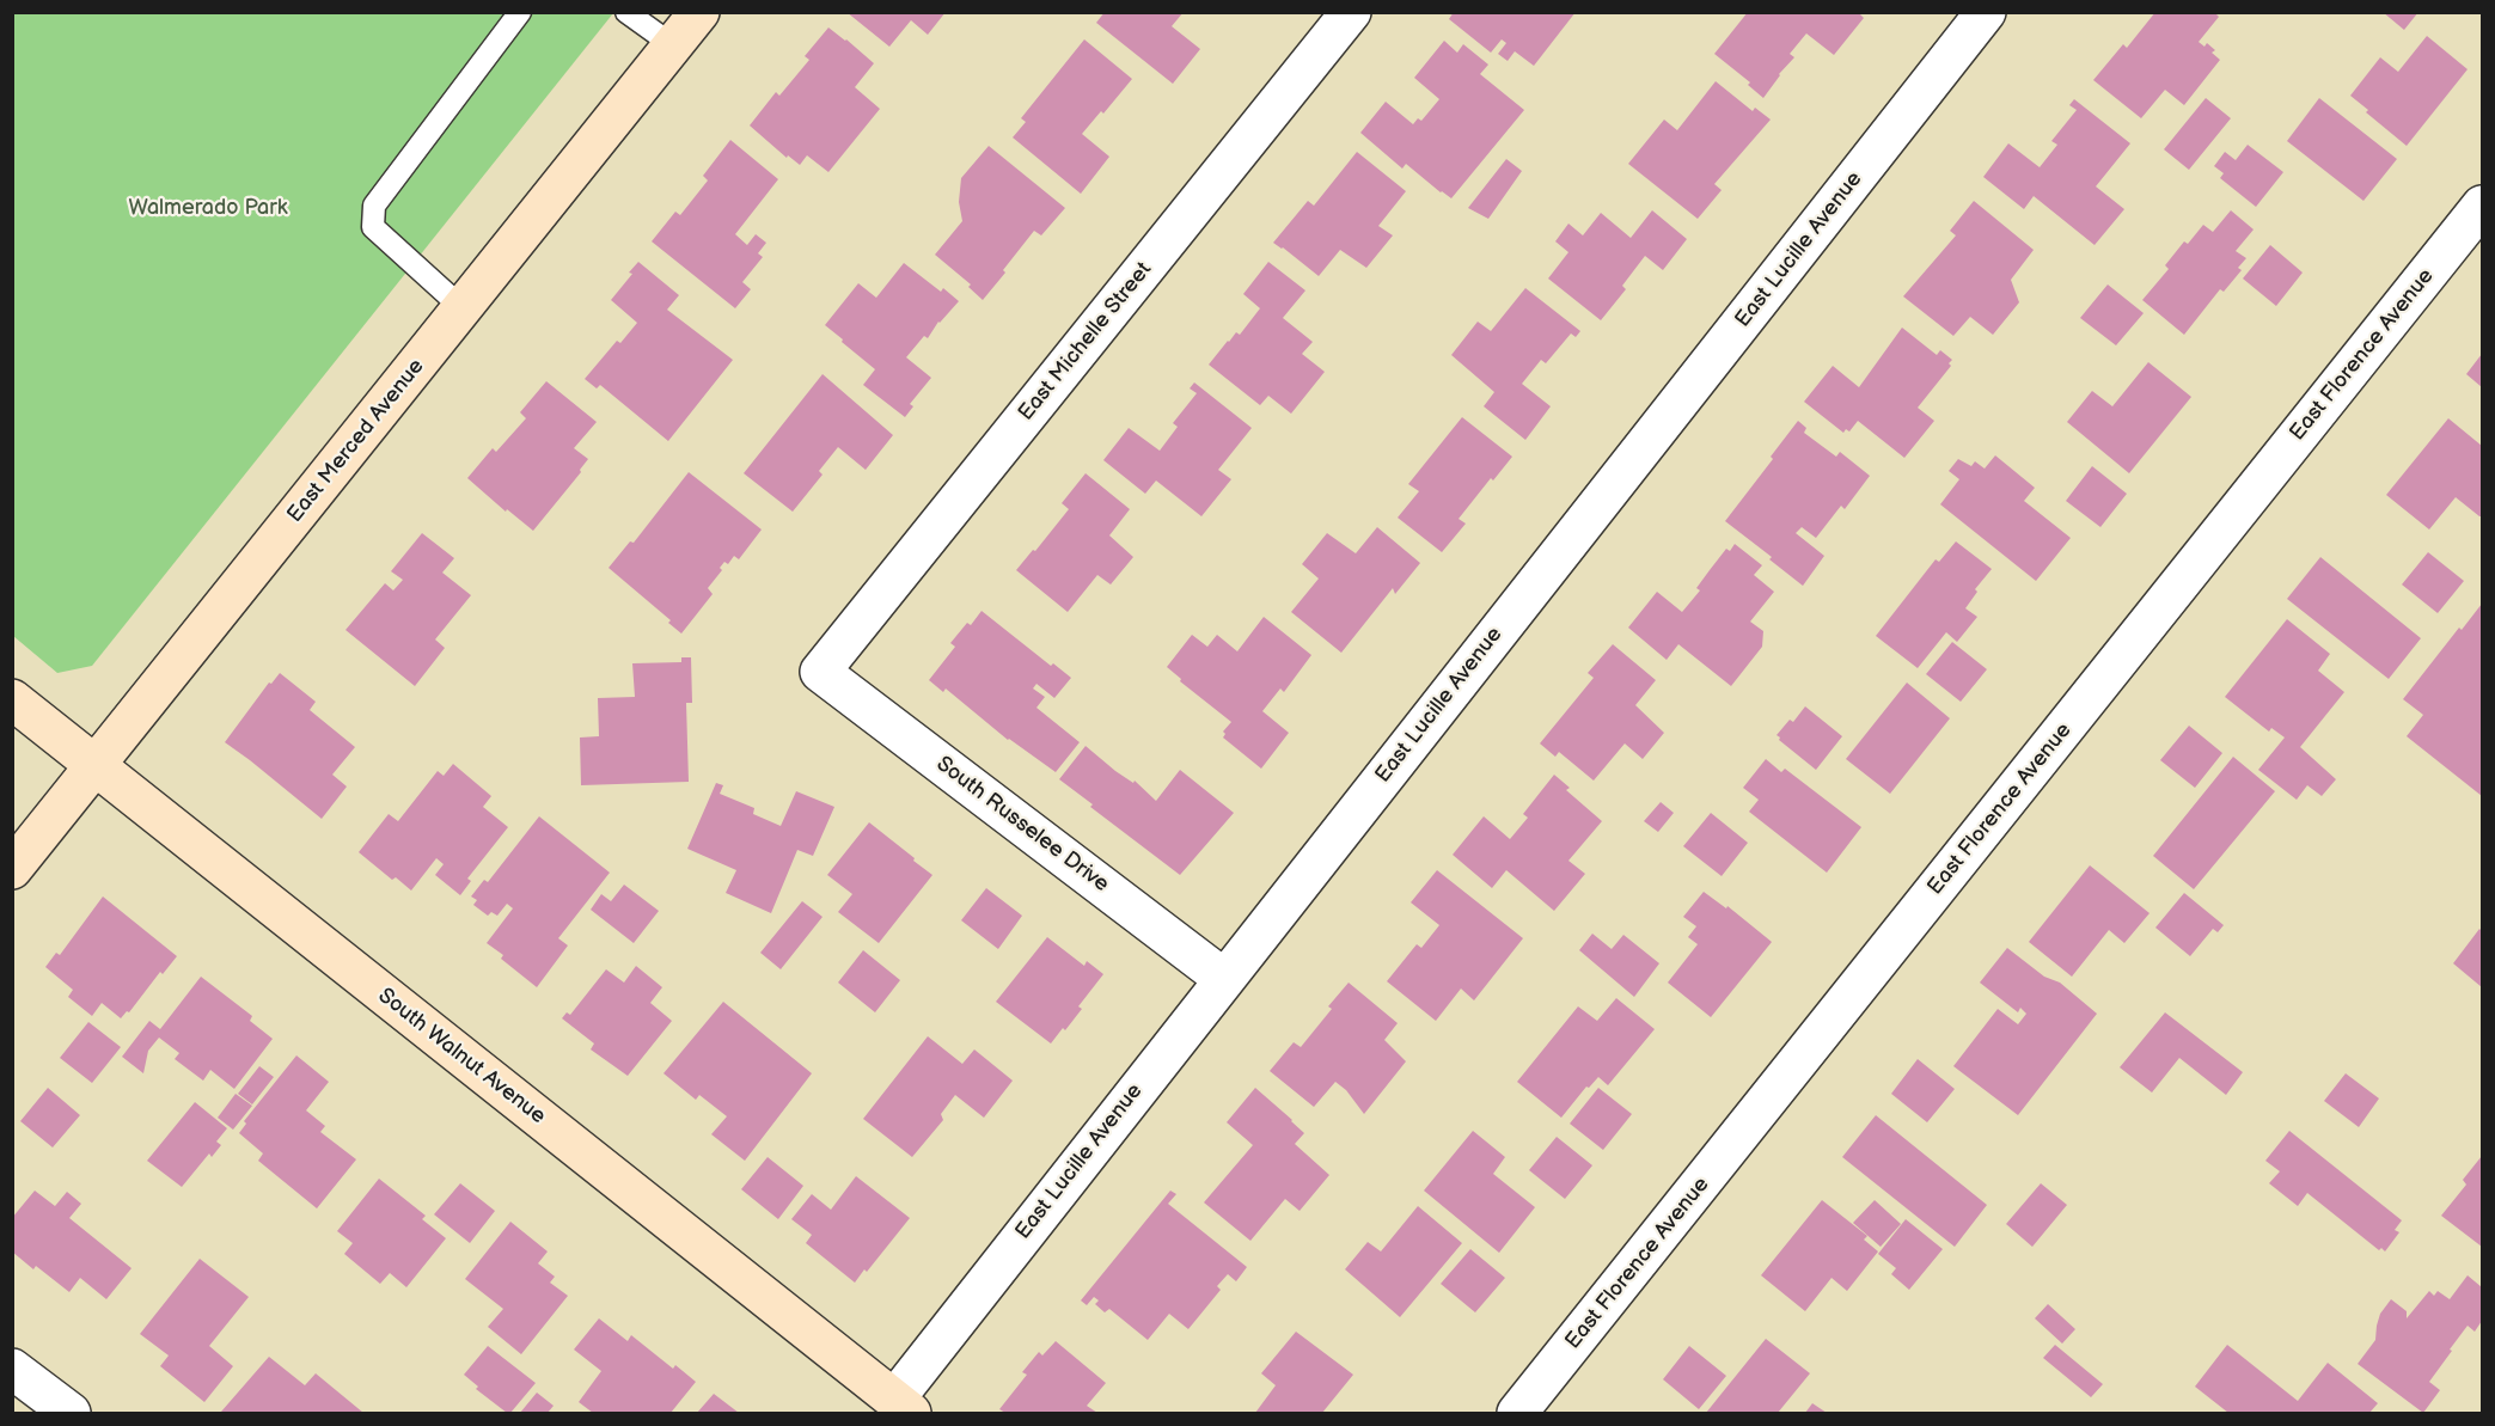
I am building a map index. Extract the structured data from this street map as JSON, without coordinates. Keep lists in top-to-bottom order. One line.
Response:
{"streets":{"street":["East Lucille Avenue","East Michelle Street","East Florence Avenue","East Merced Avenue","South Russelee Drive","South Walnut Avenue"]},"crossings":[["East Lucille Avenue","South Russelee Drive"],["East Lucille Avenue","South Walnut Avenue"],["East Michelle Street","South Russelee Drive"],["East Merced Avenue","South Walnut Avenue"]],"parks":["Walmerado Park"]}
